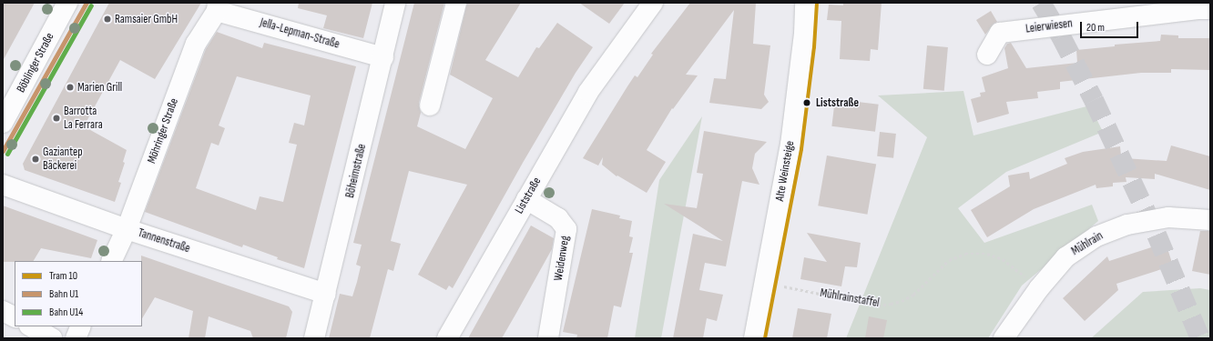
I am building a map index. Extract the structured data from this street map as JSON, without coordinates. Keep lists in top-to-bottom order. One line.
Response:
{"streets":{"street":["Leierwiesen","Jella-Lepman-Straße","Böblinger Straße","Möhringer Straße","Böheimstraße","Alte Weinsteige","Liststraße","Tannenstraße","Mühlrain","Weidenweg"],"path":["Mühlrainstaffel"]},"crossings":[["Jella-Lepman-Straße","Möhringer Straße"],["Jella-Lepman-Straße","Böheimstraße"],["Möhringer Straße","Tannenstraße"],["Böheimstraße","Tannenstraße"],["Alte Weinsteige","Mühlrainstaffel"],["Liststraße","Weidenweg"],["Mühlrain","Mühlrainstaffel"]],"places":["Ramsaier GmbH","Marien Grill","Liststraße","Barrotta La Ferrara","Gaziantep Bäckerei"],"lines":["tram line 10","rail line U1","rail line U14"],"legend":["Tram 10","Bahn U1","Bahn U14"],"scale_bar":"20 m"}
